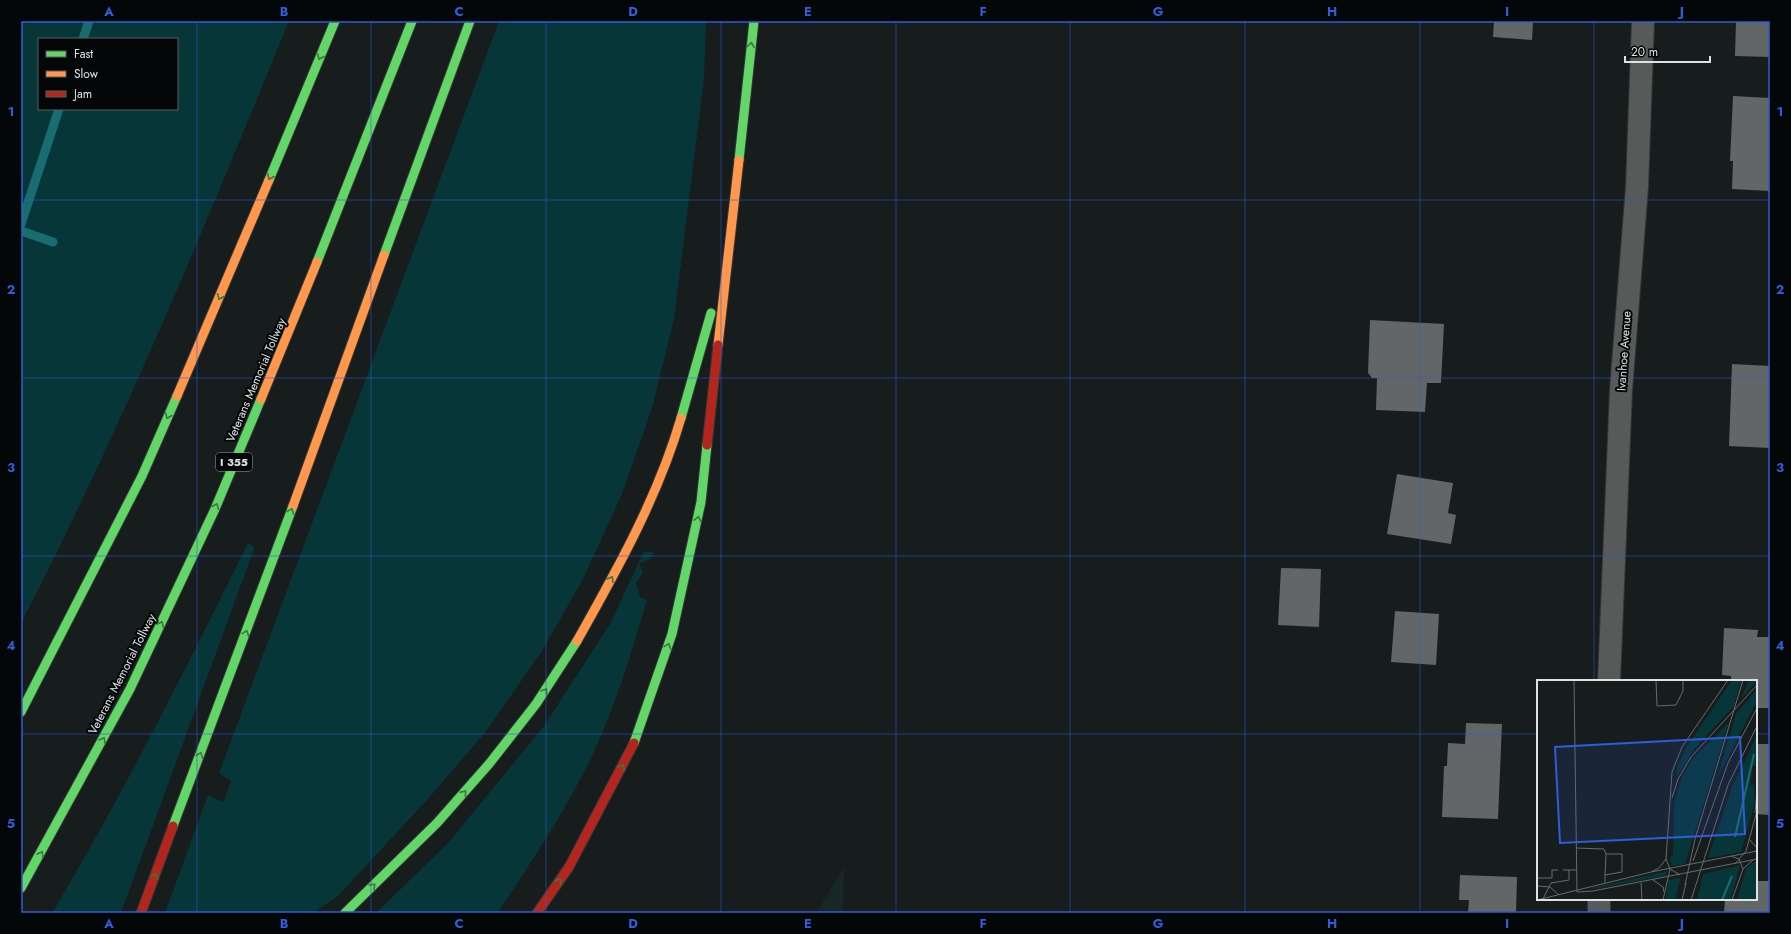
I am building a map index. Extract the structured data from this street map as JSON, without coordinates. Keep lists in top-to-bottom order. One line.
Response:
{"streets":{"highway":["Veterans Memorial Tollway","I 355"],"street":["Ivanhoe Avenue"]},"legend":["Fast","Slow","Jam"],"scale_bar":"20 m","grid":{"columns":["A","B","C","D","E","F","G","H","I","J"],"rows":["1","2","3","4","5"]}}
